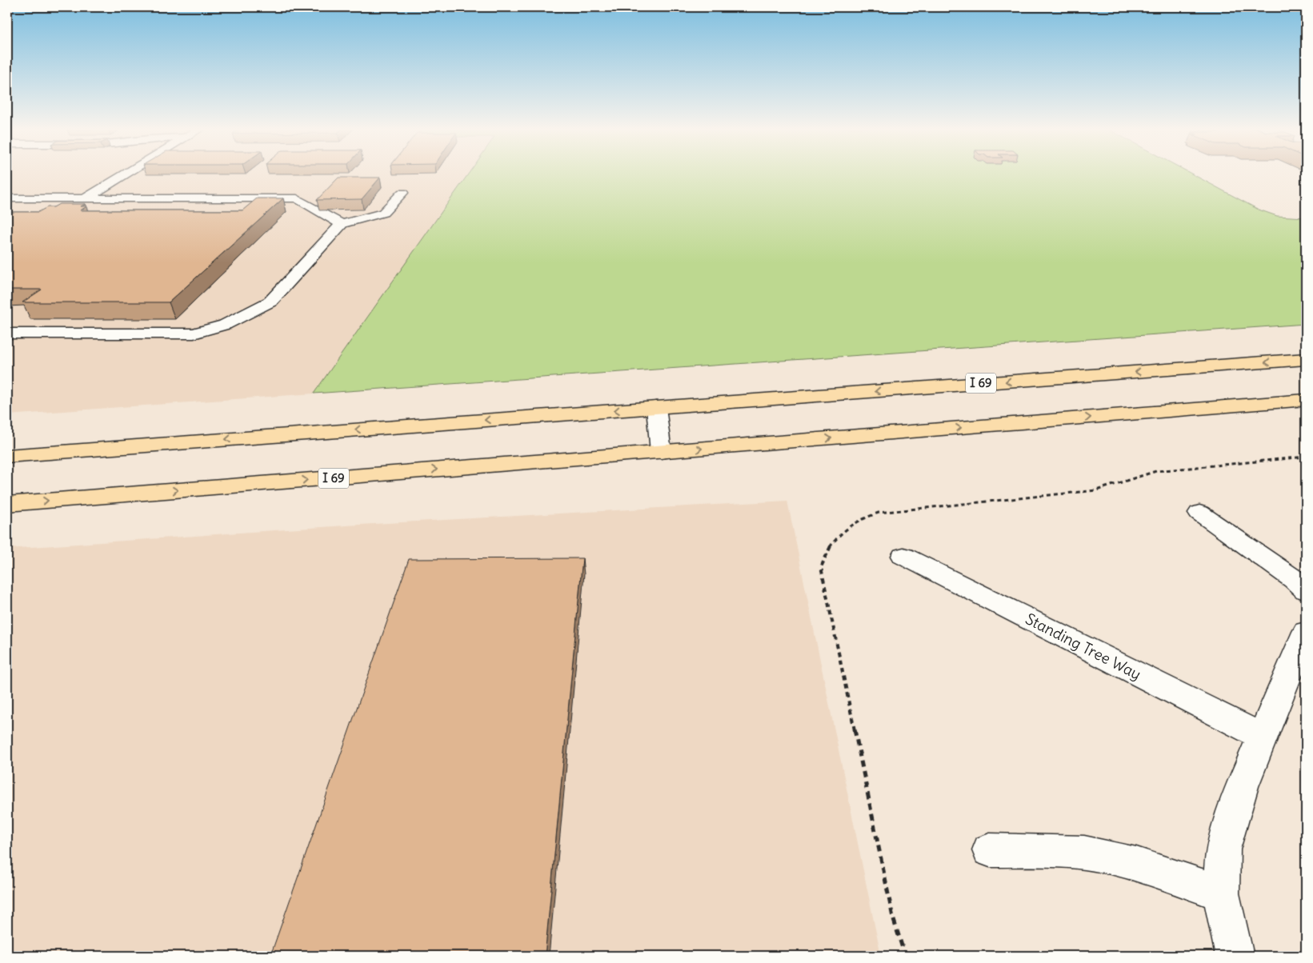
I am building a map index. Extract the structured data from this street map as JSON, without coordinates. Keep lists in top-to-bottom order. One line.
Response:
{"streets":{"highway":["I 69"],"street":["Standing Tree Way"]}}
